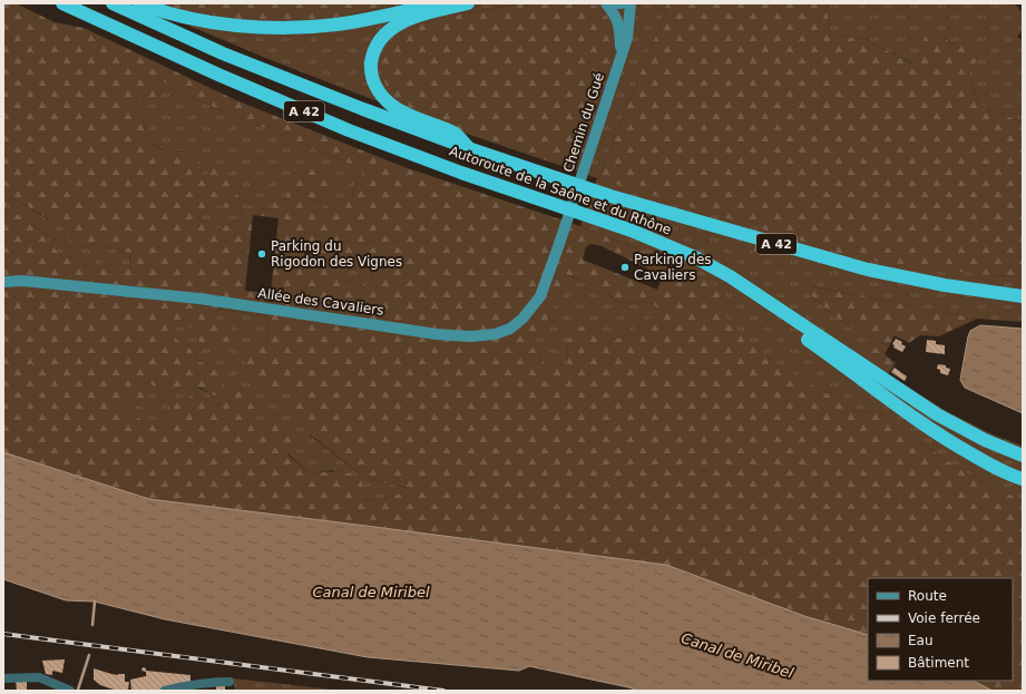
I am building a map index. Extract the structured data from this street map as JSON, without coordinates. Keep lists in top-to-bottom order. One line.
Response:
{"streets":{"highway":["A 42","Autoroute de la Saône et du Rhône"],"street":["Chemin du Gué","Allée des Cavaliers"]},"crossings":[["Chemin du Gué","Allée des Cavaliers"]],"water":["Canal de Miribel"],"places":["Parking du Rigodon des Vignes","Parking des Cavaliers"],"legend":["Route","Voie ferrée","Eau","Bâtiment"]}
